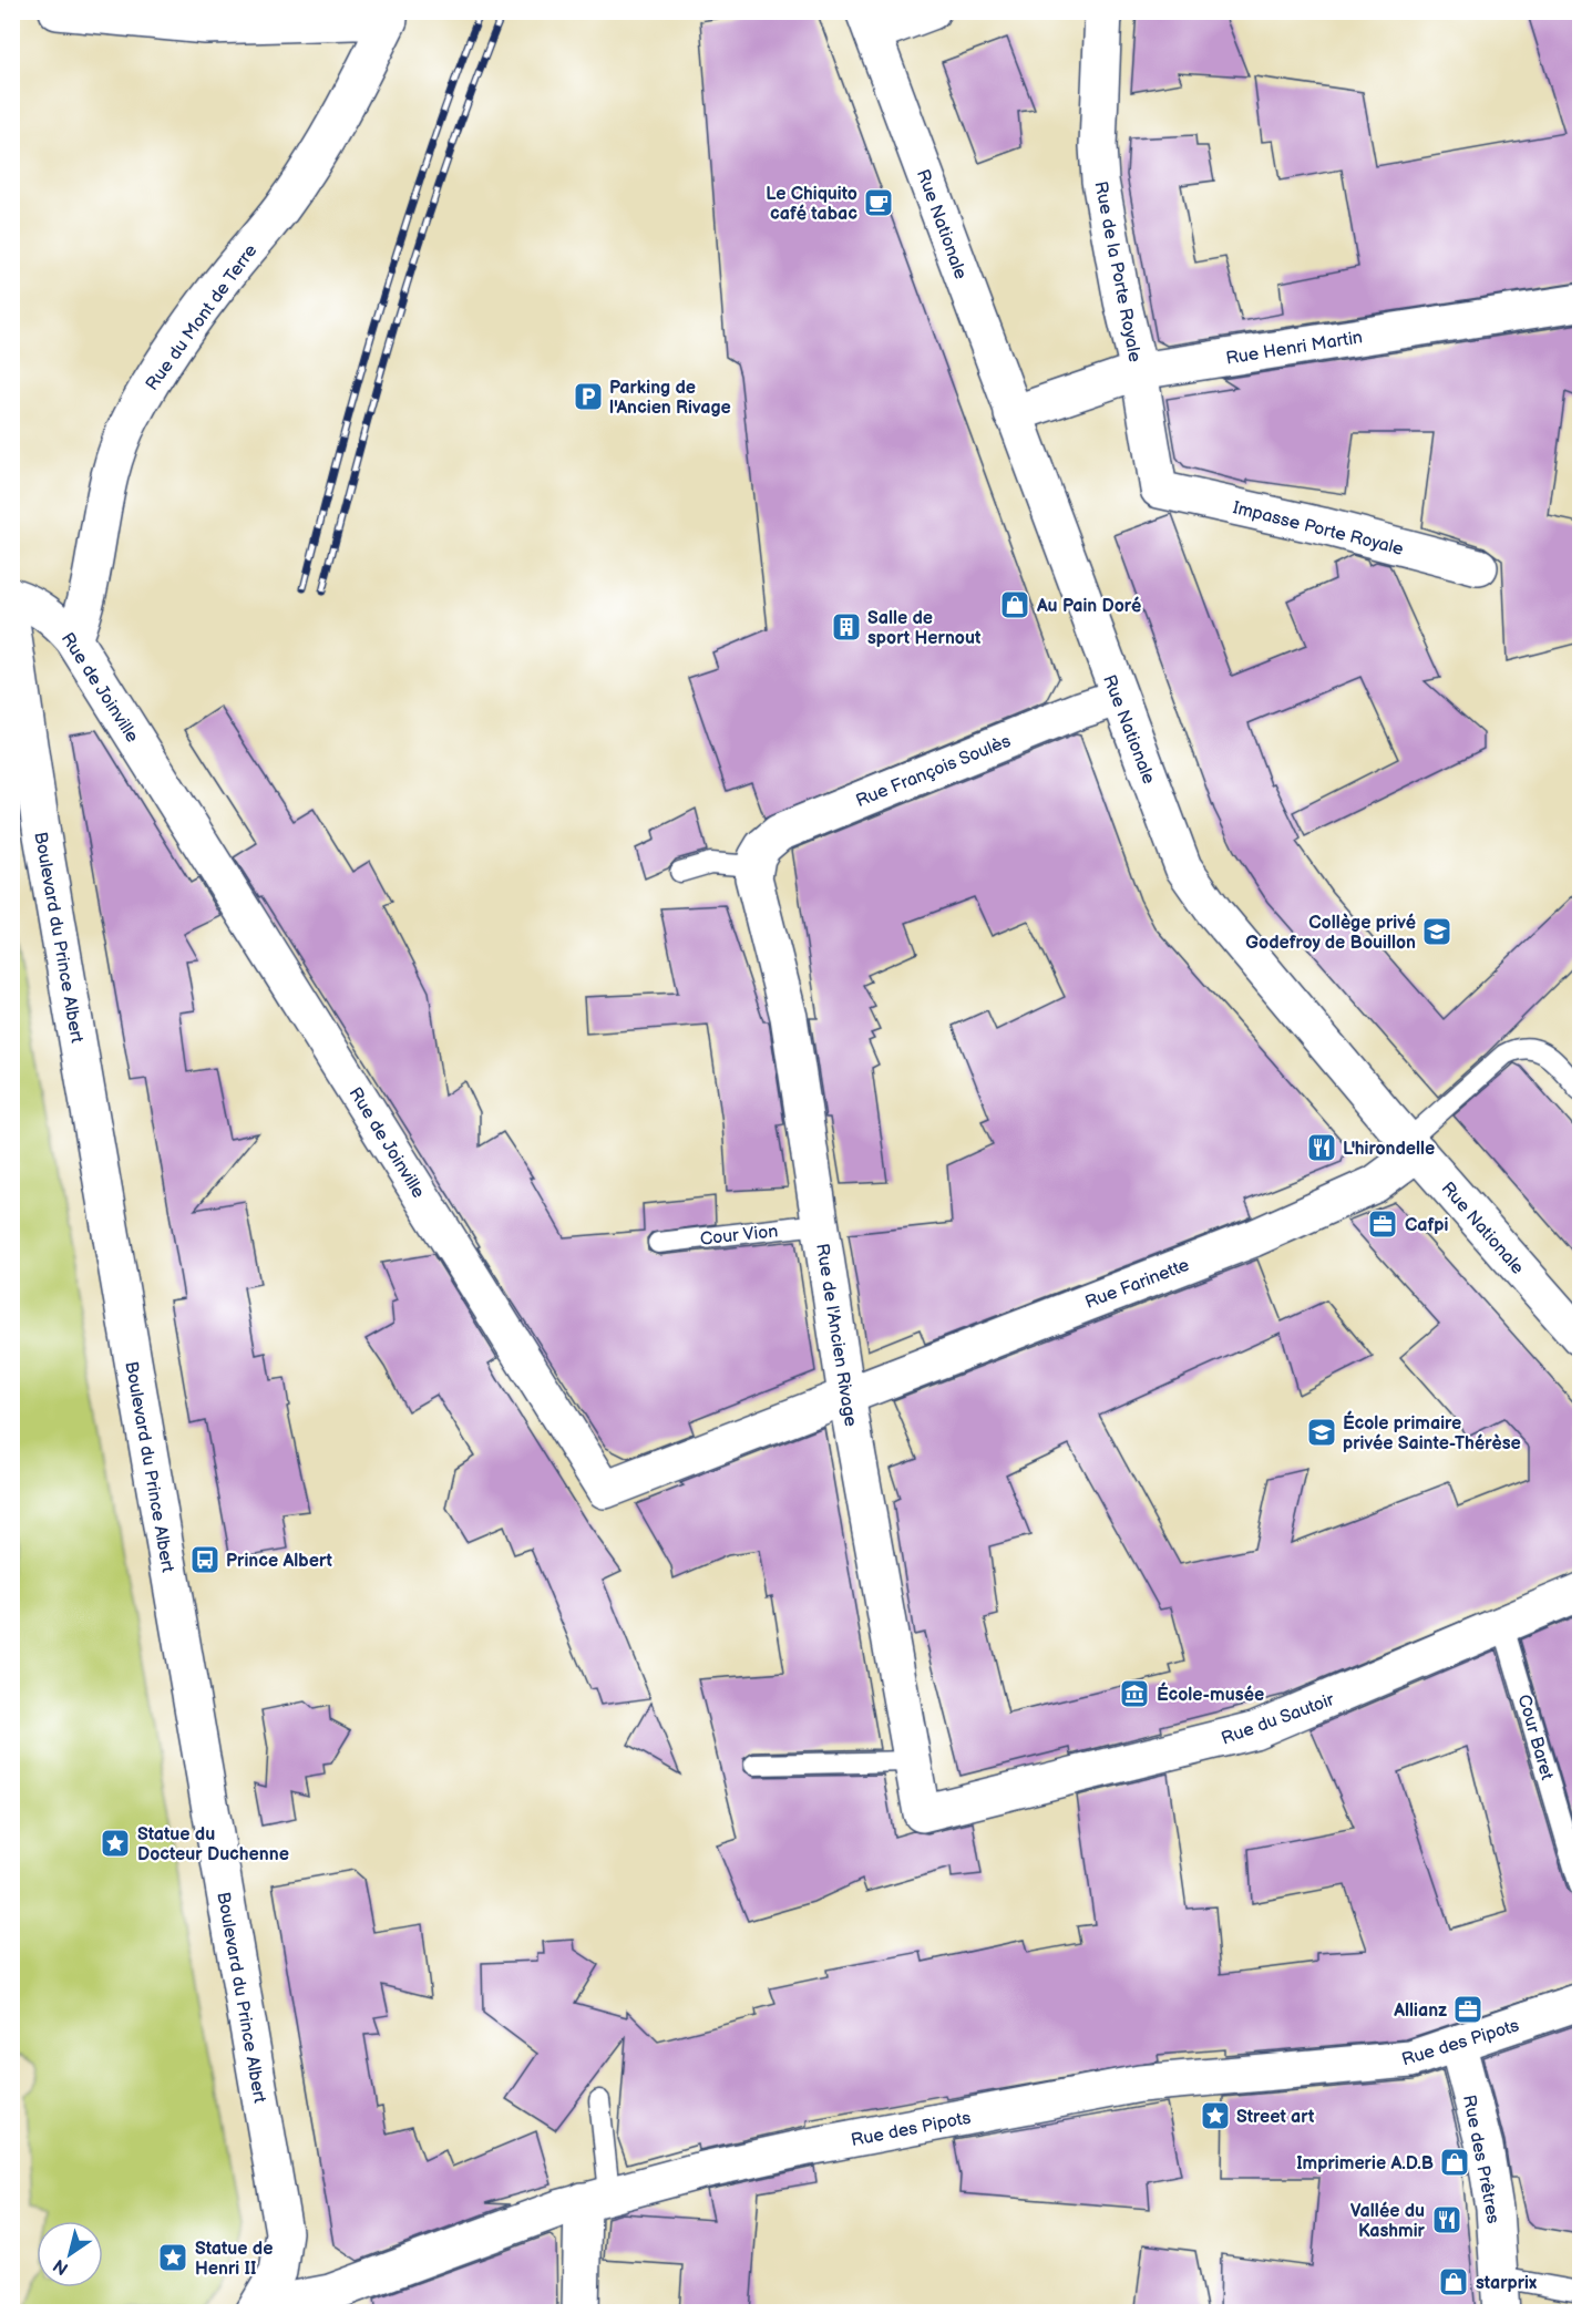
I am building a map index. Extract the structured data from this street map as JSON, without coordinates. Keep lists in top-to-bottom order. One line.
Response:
{"streets":{"street":["Rue Nationale","Rue de la Porte Royale","Rue du Mont de Terre","Rue Henri Martin","Impasse Porte Royale","Rue de Joinville","Rue François Soulès","Boulevard du Prince Albert","Rue Farinette","Rue de l'Ancien Rivage","Rue du Sautoir","Rue des Pipots","Rue des Prêtres"],"lane":["Cour Vion","Cour Baret"]},"crossings":[["Rue Nationale","Rue Henri Martin"],["Rue Nationale","Rue François Soulès"],["Rue Nationale","Rue Farinette"],["Rue de la Porte Royale","Rue Henri Martin"],["Rue de la Porte Royale","Impasse Porte Royale"],["Rue du Mont de Terre","Rue de Joinville"],["Rue de Joinville","Rue Farinette"],["Rue de Joinville","Rue de l'Ancien Rivage"],["Rue François Soulès","Rue de l'Ancien Rivage"],["Boulevard du Prince Albert","Rue des Pipots"],["Cour Vion","Rue de l'Ancien Rivage"],["Rue Farinette","Rue de l'Ancien Rivage"],["Rue de l'Ancien Rivage","Rue du Sautoir"],["Rue du Sautoir","Cour Baret"],["Rue des Pipots","Rue des Prêtres"]],"places":{"cafe":["Le Chiquito café tabac"],"parking":["Parking de l'Ancien Rivage"],"shop":["Au Pain Doré","Imprimerie A.D.B","starprix"],"building":["Salle de sport Hernout"],"school or university":["Collège privé Godefroy de Bouillon","École primaire privée Sainte-Thérèse"],"restaurant":["L'hirondelle","Vallée du Kashmir"],"office":["Cafpi","Allianz"],"bus stop":["Prince Albert"],"museum":["École-musée"],"place":["Statue du Docteur Duchenne","Street art","Statue de Henri II"]},"north":"bottom left"}
